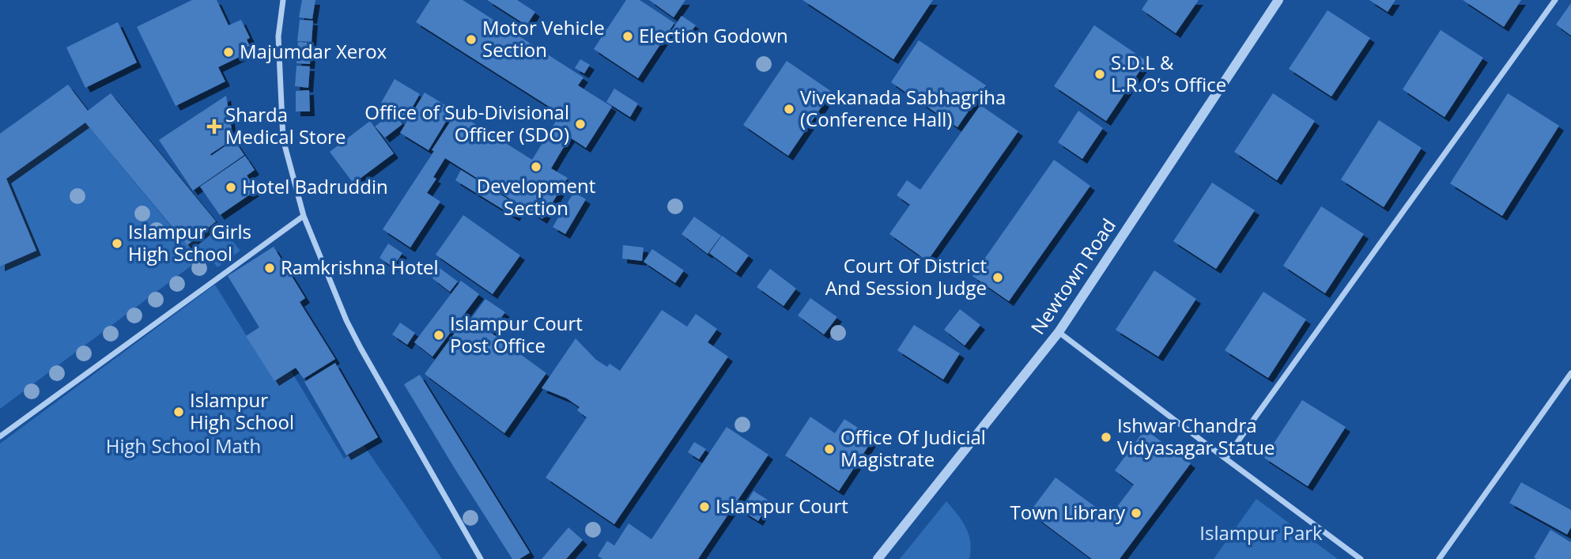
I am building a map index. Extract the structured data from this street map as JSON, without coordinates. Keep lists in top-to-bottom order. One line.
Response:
{"streets":{"street":["Newtown Road"]},"parks":["High School Math","Islampur Park"],"places":{"other":["Election Godown","Motor Vehicle Section","Majumdar Xerox","S.D.L & L.R.O’s Office","Vivekanada Sabhagriha (Conference Hall)","Office of Sub-Divisional Officer (SDO)","Development Section","Hotel Badruddin","Islampur Girls High School","Ramkrishna Hotel","Court Of District And Session Judge","Islampur Court Post Office","Islampur High School","Ishwar Chandra Vidyasagar Statue","Office Of Judicial Magistrate","Islampur Court","Town Library"],"health":["Sharda Medical Store"]}}
